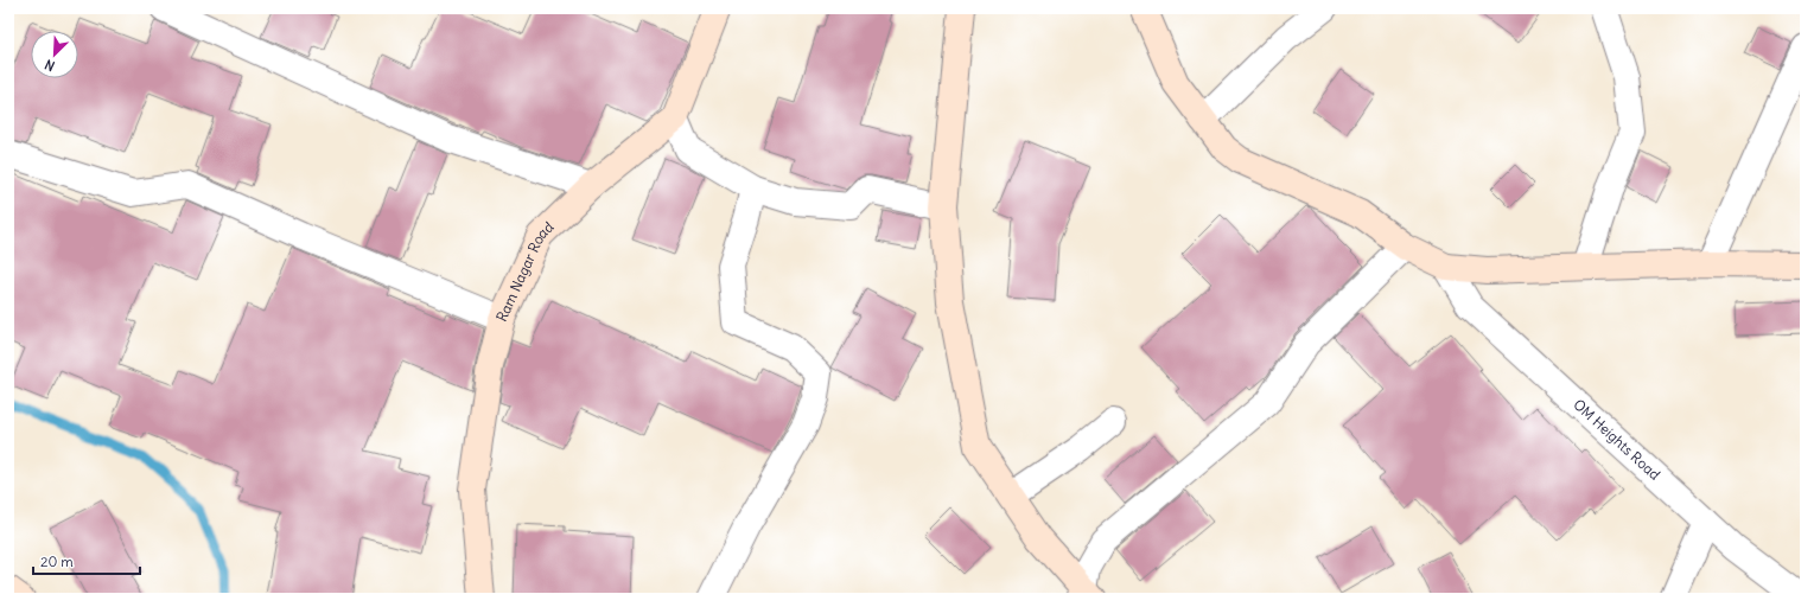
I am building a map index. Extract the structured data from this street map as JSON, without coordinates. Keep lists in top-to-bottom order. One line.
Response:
{"streets":{"street":["Ram Nagar Road","OM Heights Road"]},"scale_bar":"20 m","north":"bottom left"}
